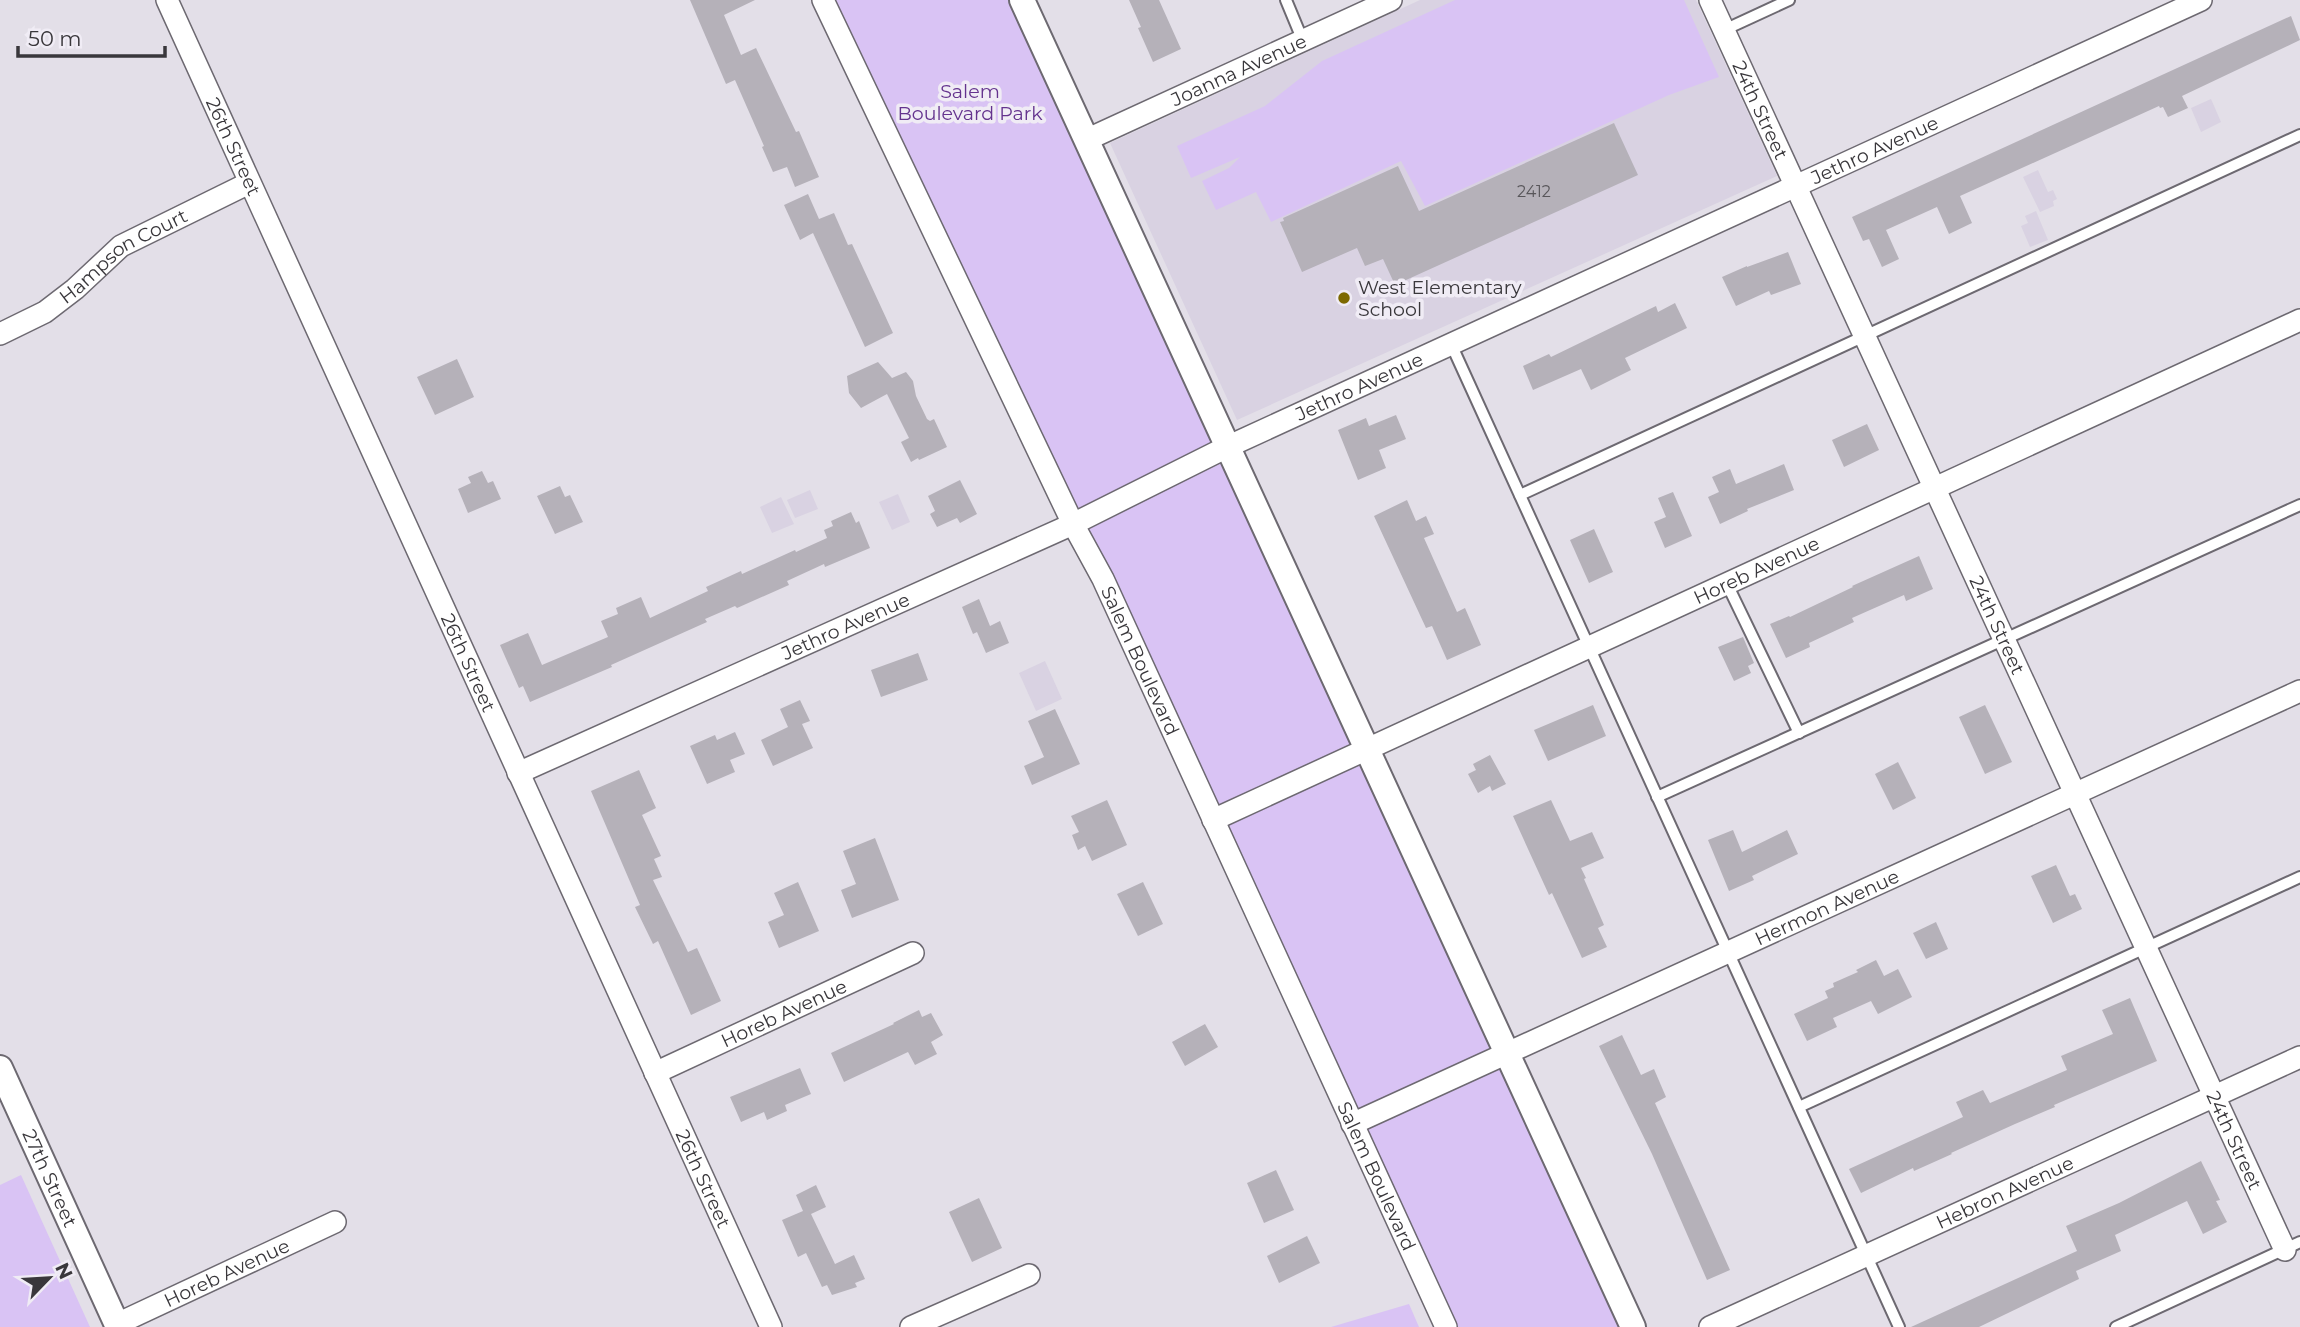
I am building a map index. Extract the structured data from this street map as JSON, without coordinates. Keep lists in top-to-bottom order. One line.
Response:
{"streets":{"street":["Joanna Avenue","24th Street","26th Street","Jethro Avenue","Hampson Court","Horeb Avenue","Salem Boulevard","Hermon Avenue","27th Street","Hebron Avenue"]},"crossings":[["24th Street","Jethro Avenue"],["24th Street","Horeb Avenue"],["24th Street","Hermon Avenue"],["24th Street","Hebron Avenue"],["26th Street","Jethro Avenue"],["26th Street","Hampson Court"],["26th Street","Horeb Avenue"],["Jethro Avenue","Salem Boulevard"],["Horeb Avenue","Salem Boulevard"],["Horeb Avenue","27th Street"],["Salem Boulevard","Hermon Avenue"]],"parks":["Salem Boulevard Park"],"places":["West Elementary School"],"house_numbers":["2412"],"scale_bar":"50 m","north":"top right"}
